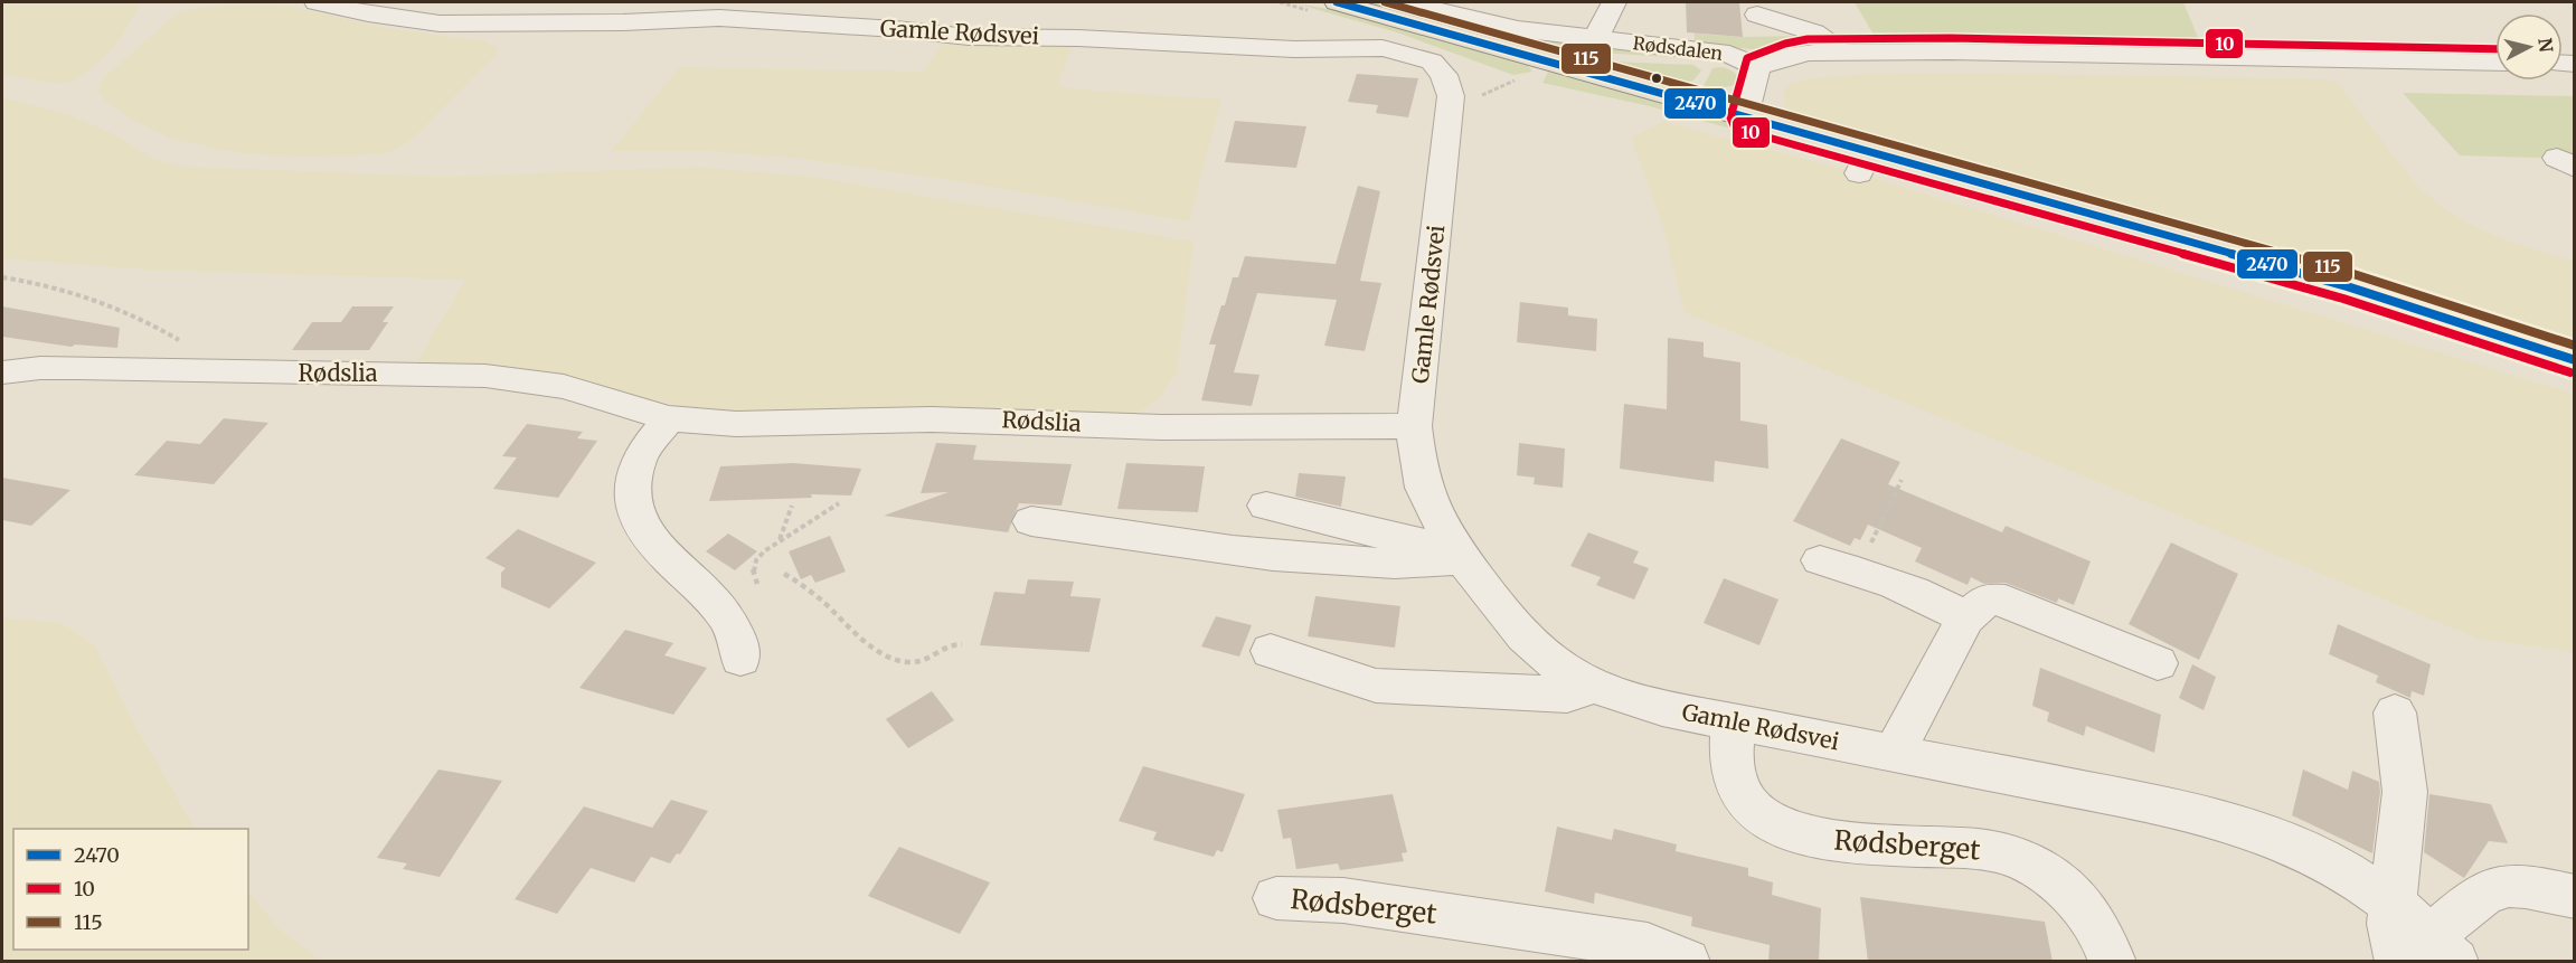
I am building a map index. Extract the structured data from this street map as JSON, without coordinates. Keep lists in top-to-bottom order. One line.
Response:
{"streets":{"street":["Gamle Rødsvei","Rødsdalen","Rødslia","Rødsberget"]},"crossings":[["Gamle Rødsvei","Rødslia"],["Gamle Rødsvei","Rødsberget"]],"lines":["transit line 2470","transit line 115","transit line 10"],"legend":["2470","10","115"],"north":"right"}
